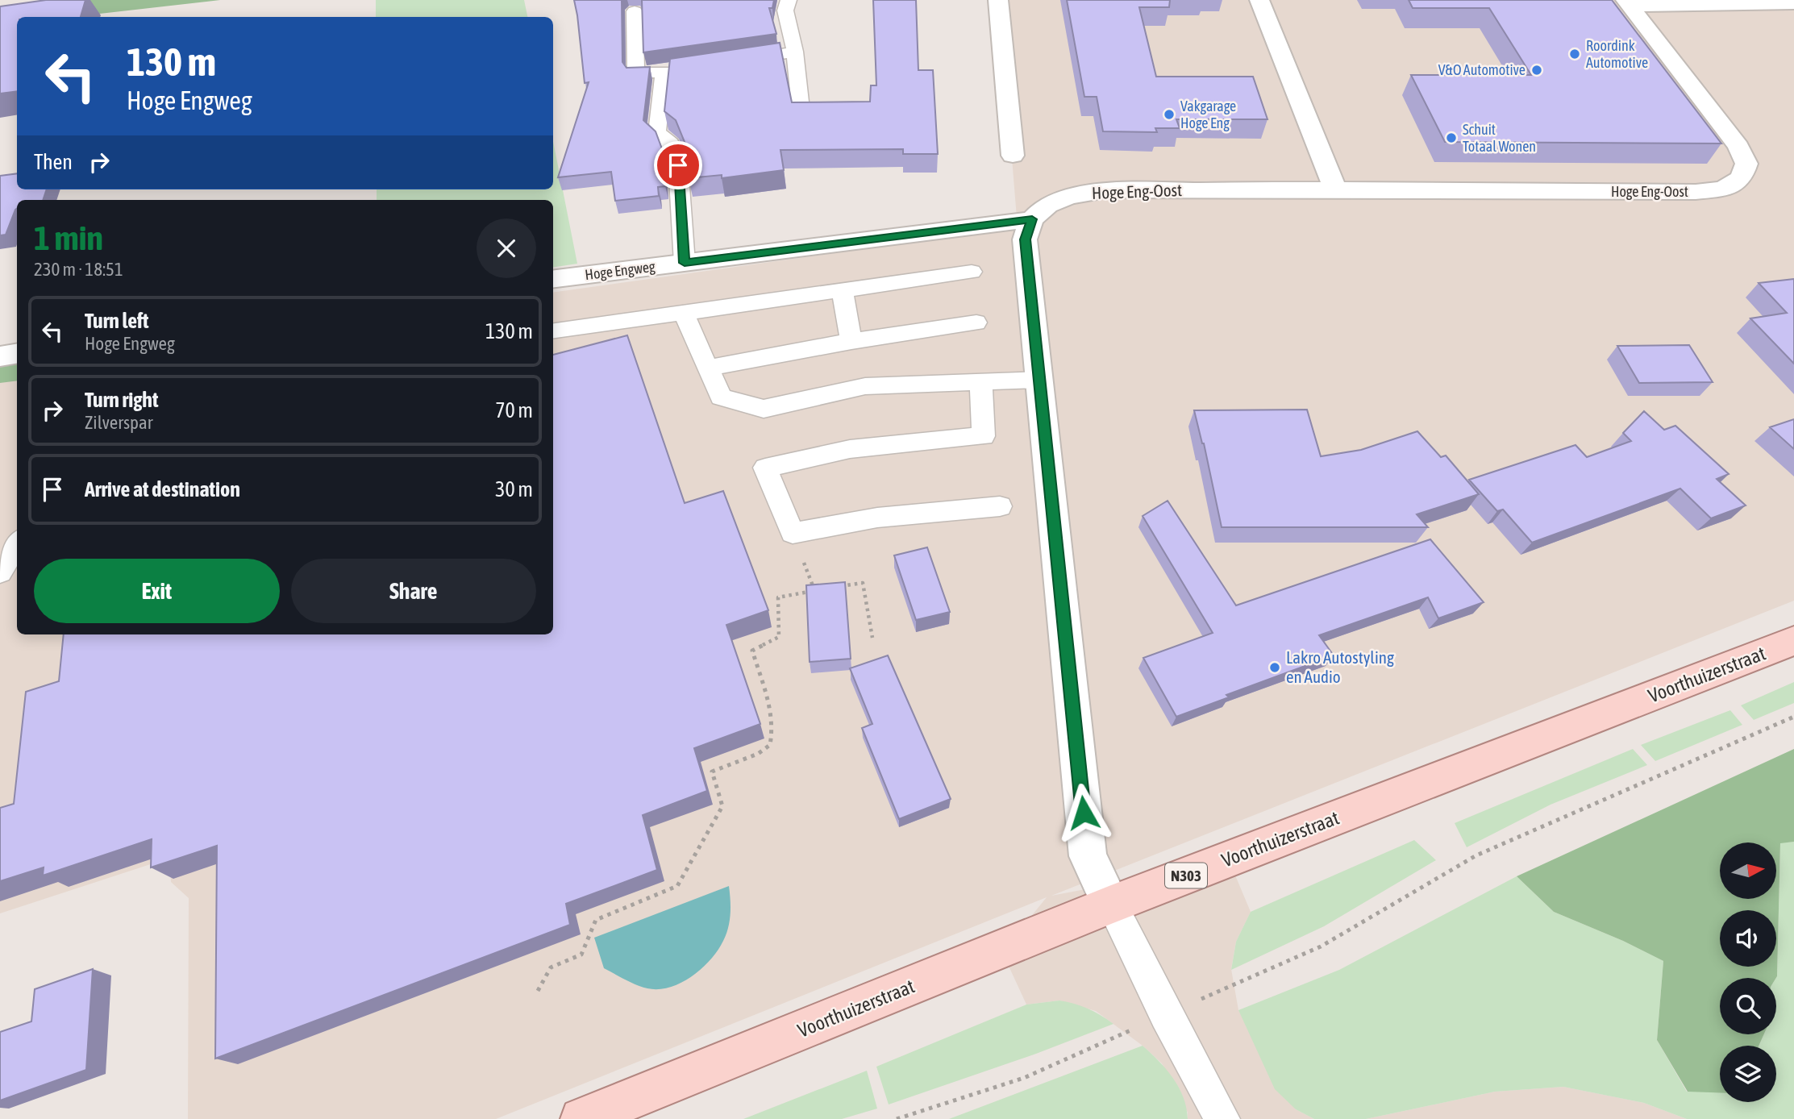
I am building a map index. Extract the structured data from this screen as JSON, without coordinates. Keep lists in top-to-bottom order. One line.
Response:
{"streets":{"main road":["Voorthuizerstraat","N303"],"street":["Hoge Eng-Oost","Hoge Engweg"]},"crossings":[["Hoge Eng-Oost","Hoge Engweg"]],"places":["Roordink Automotive","V&O Automotive","Vakgarage Hoge Eng","Schuit Totaal Wonen","Lakro Autostyling en Audio"],"north":"right","page":{"turn":["130 m","Hoge Engweg"],"then":"Then","heading":["1 min","230 m · 18:51"],"list":[{"name":"Turn left","note":"Hoge Engweg","value":"130 m"},{"name":"Turn right","note":"Zilverspar","value":"70 m"},{"name":"Arrive at destination","value":"30 m"}],"buttons":["Exit","Share"]}}
